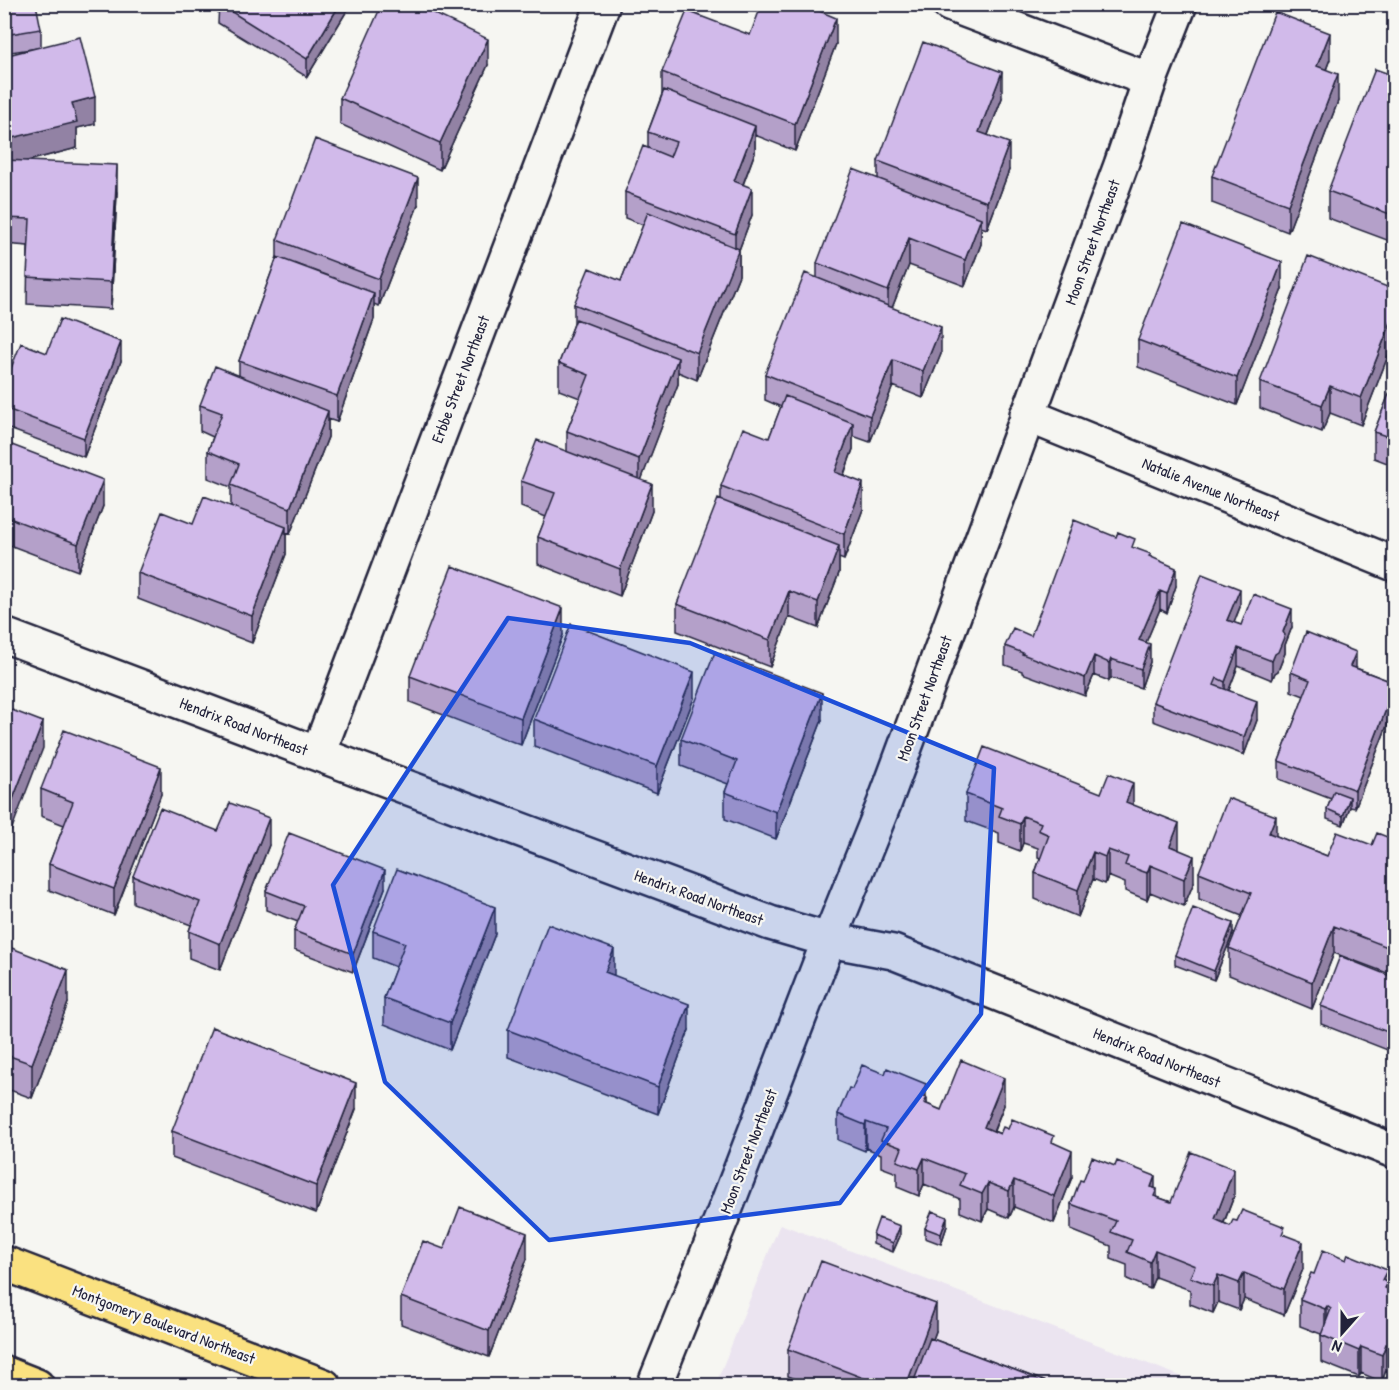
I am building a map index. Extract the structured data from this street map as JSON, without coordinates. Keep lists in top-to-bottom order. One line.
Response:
{"streets":{"main road":["Montgomery Boulevard Northeast"],"street":["Moon Street Northeast","Erbbe Street Northeast","Natalie Avenue Northeast","Hendrix Road Northeast"]},"crossings":[["Moon Street Northeast","Natalie Avenue Northeast"],["Moon Street Northeast","Hendrix Road Northeast"],["Erbbe Street Northeast","Hendrix Road Northeast"]],"north":"bottom"}
